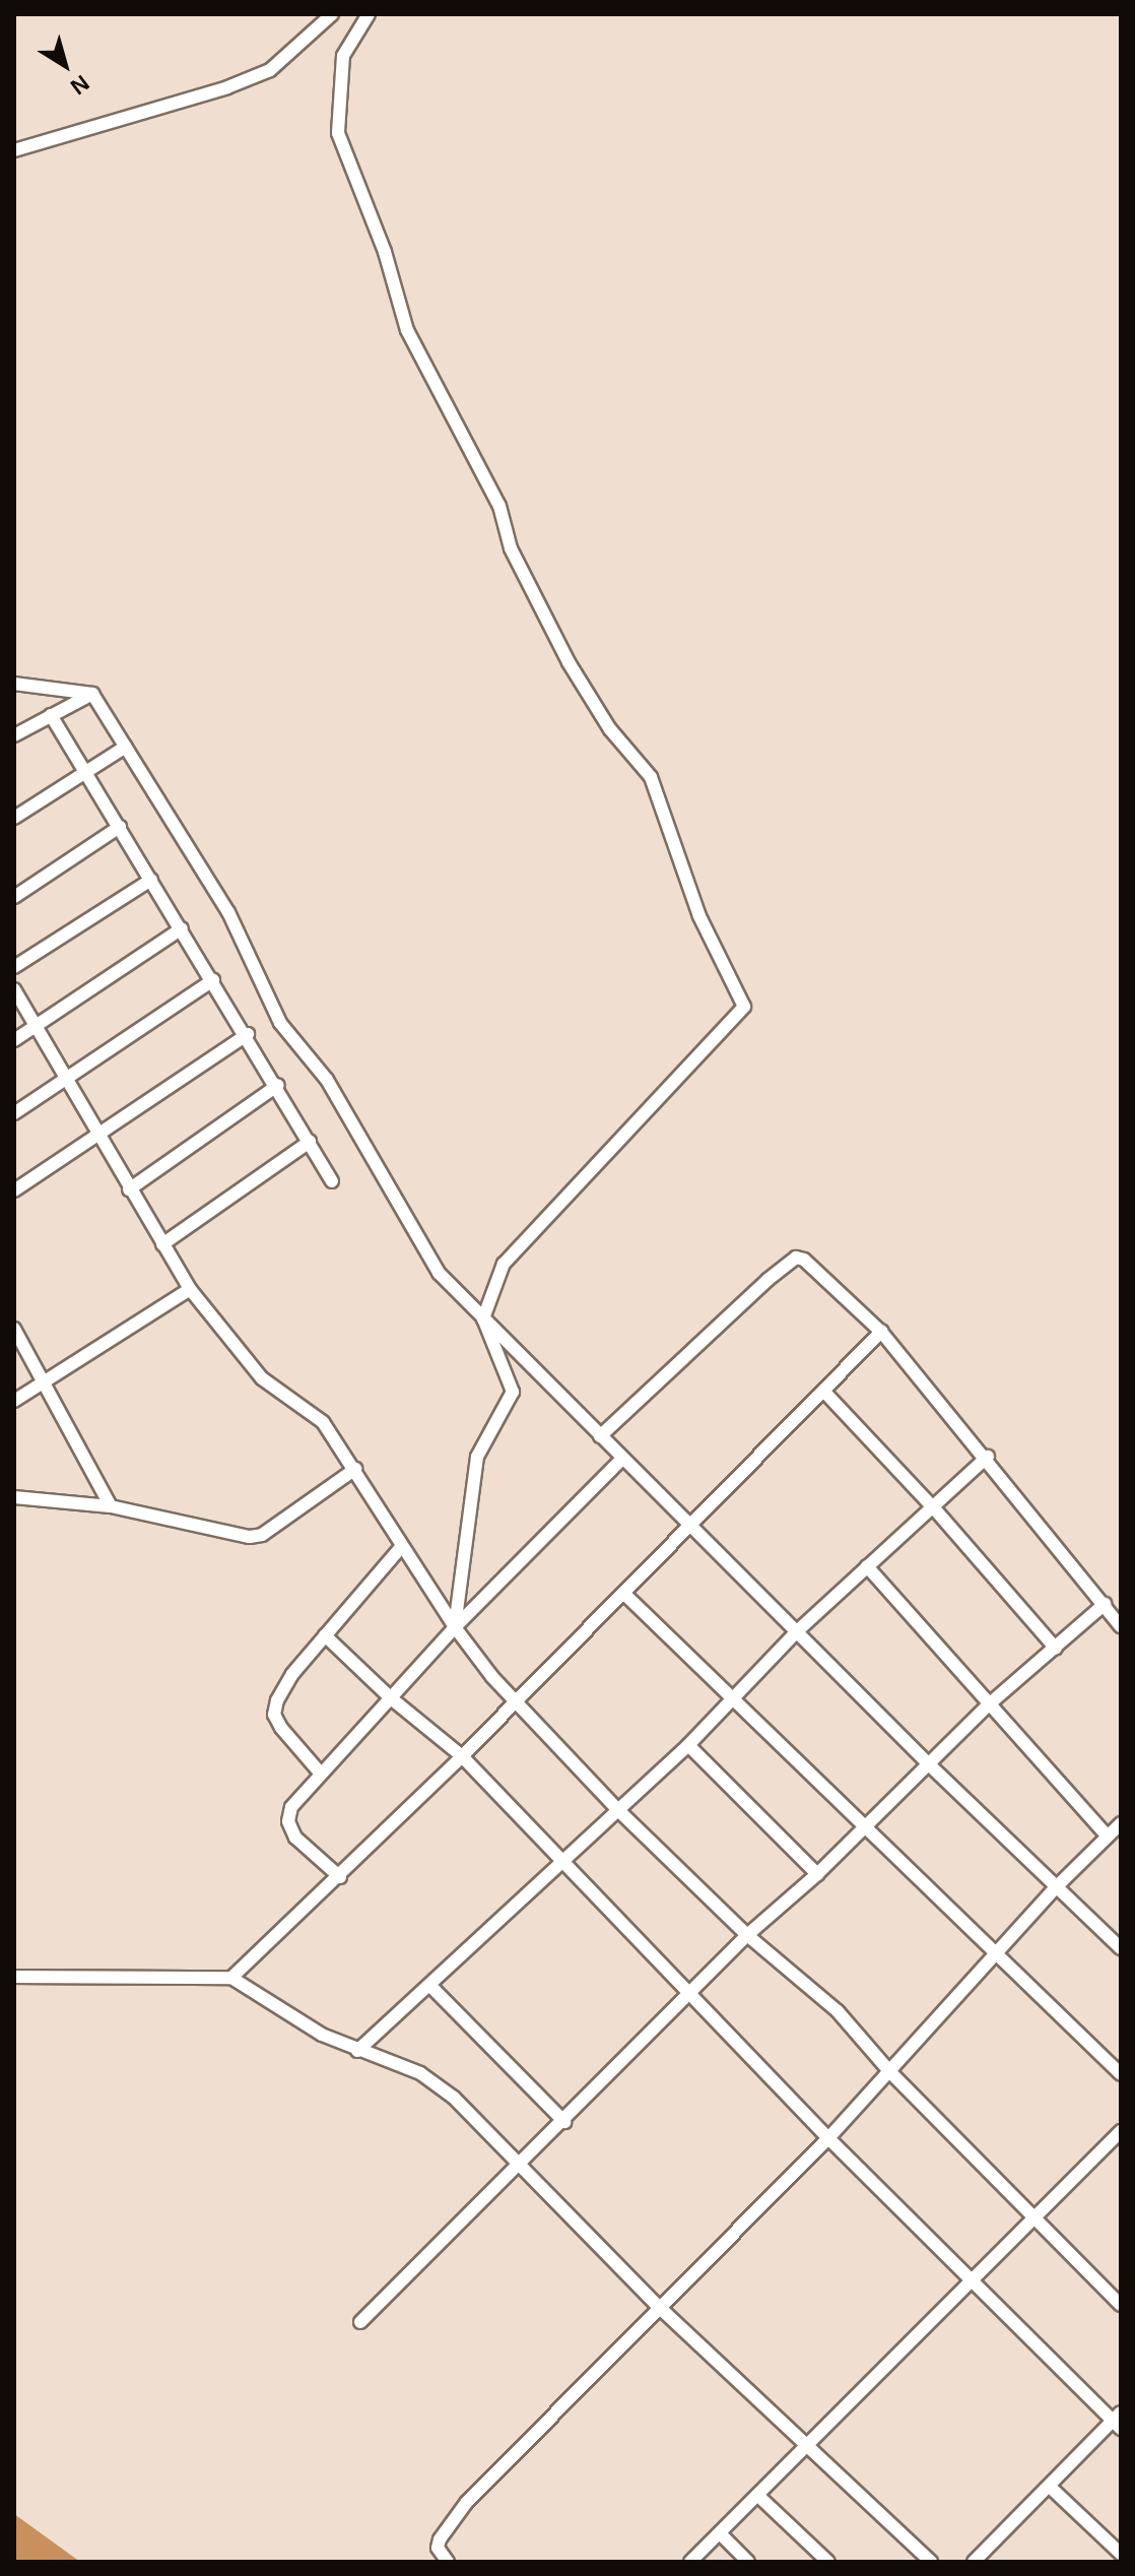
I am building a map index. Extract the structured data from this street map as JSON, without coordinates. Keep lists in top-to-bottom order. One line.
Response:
{"north":"bottom right"}
